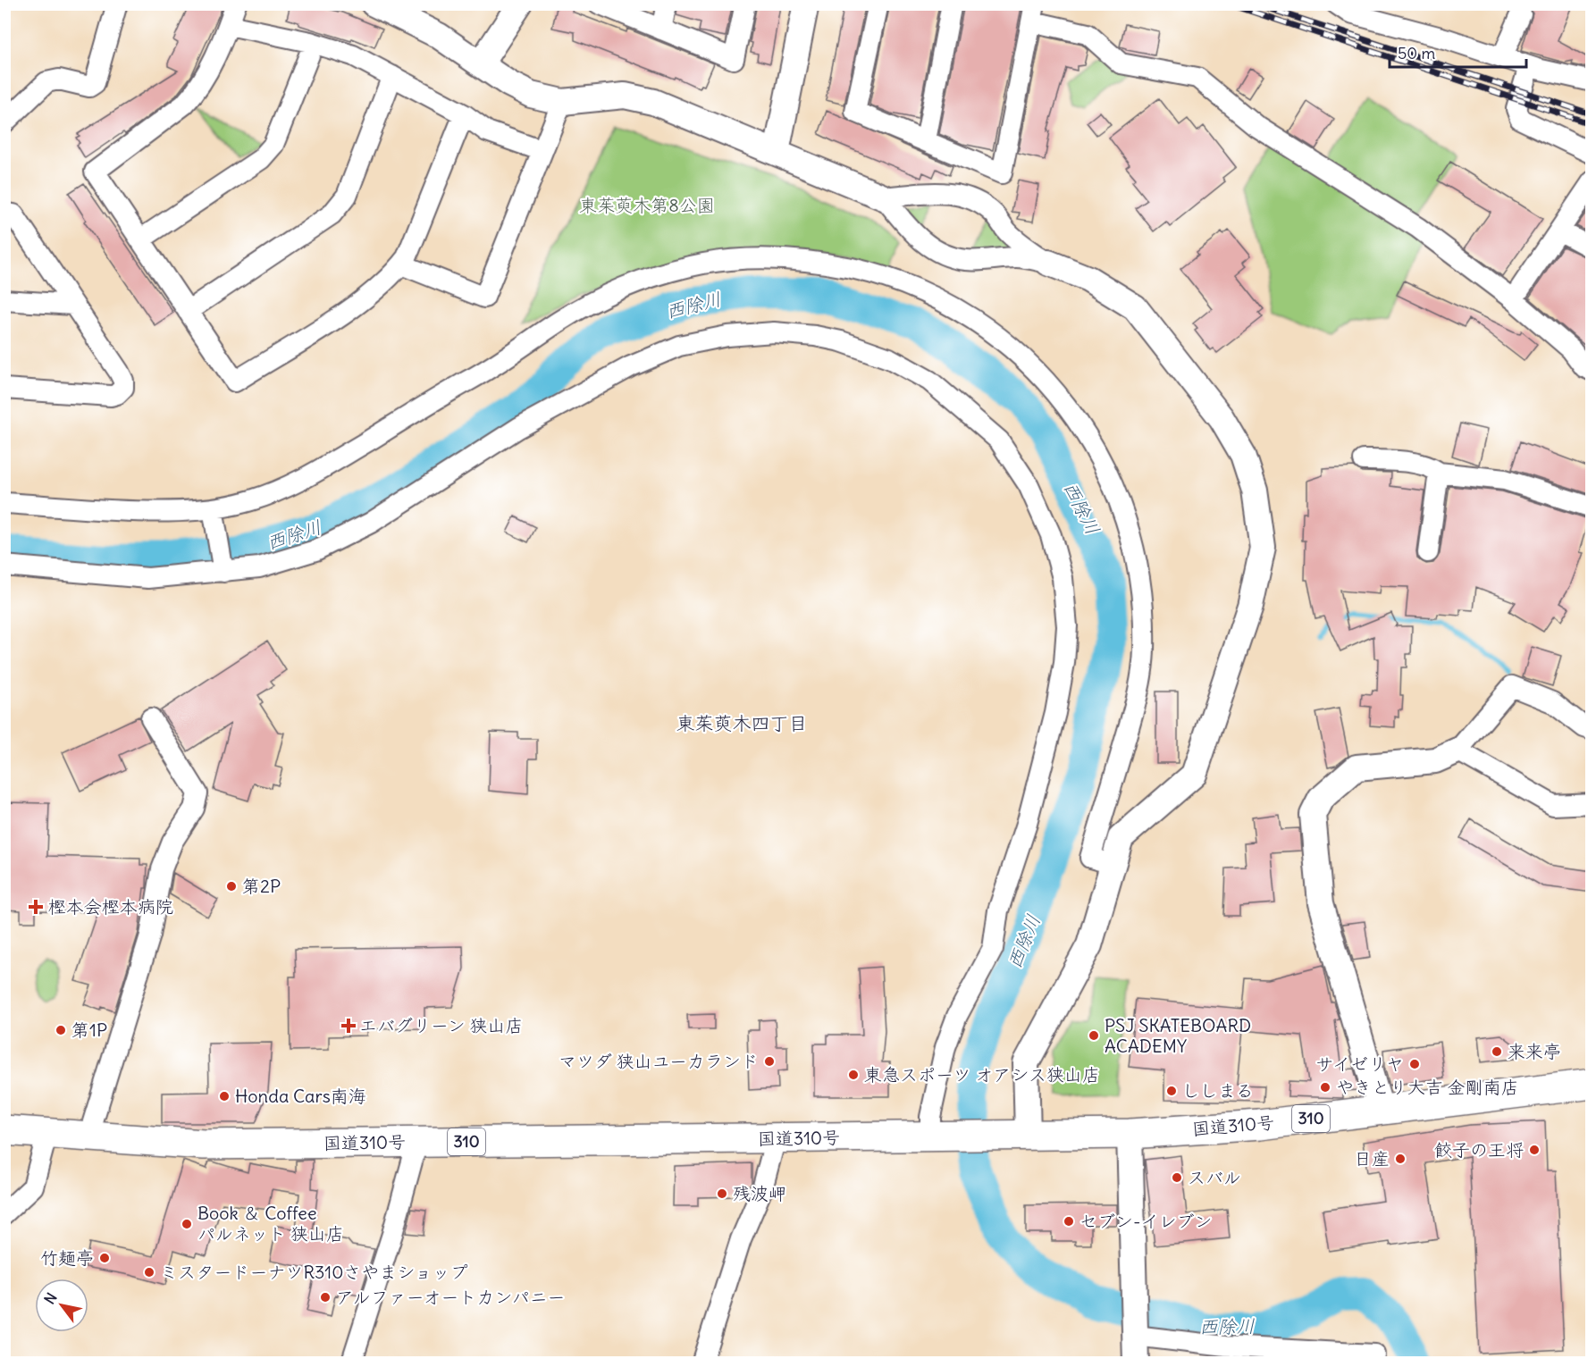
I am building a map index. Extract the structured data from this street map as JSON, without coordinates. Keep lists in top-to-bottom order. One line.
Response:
{"streets":{"highway":["310","国道310号"]},"districts":["東茱萸木四丁目"],"water":["西除川"],"parks":["東茱萸木第8公園"],"places":{"other":["第2P","第1P","PSJ SKATEBOARD ACADEMY","来来亭","マツダ 狭山ユーカランド","サイゼリヤ","東急スポーツ オアシス狭山店","やきとり大吉 金剛南店","ししまる","Honda Cars南海","餃子の王将","日産","スバル","残波岬","セブン-イレブン","Book ＆ Coffee パルネット 狭山店","竹麺亭","ミスタードーナツR310さやまショップ","アルファーオートカンパニー"],"health":["樫本会樫本病院","エバグリーン 狭山店"]},"scale_bar":"50 m","north":"top left"}
